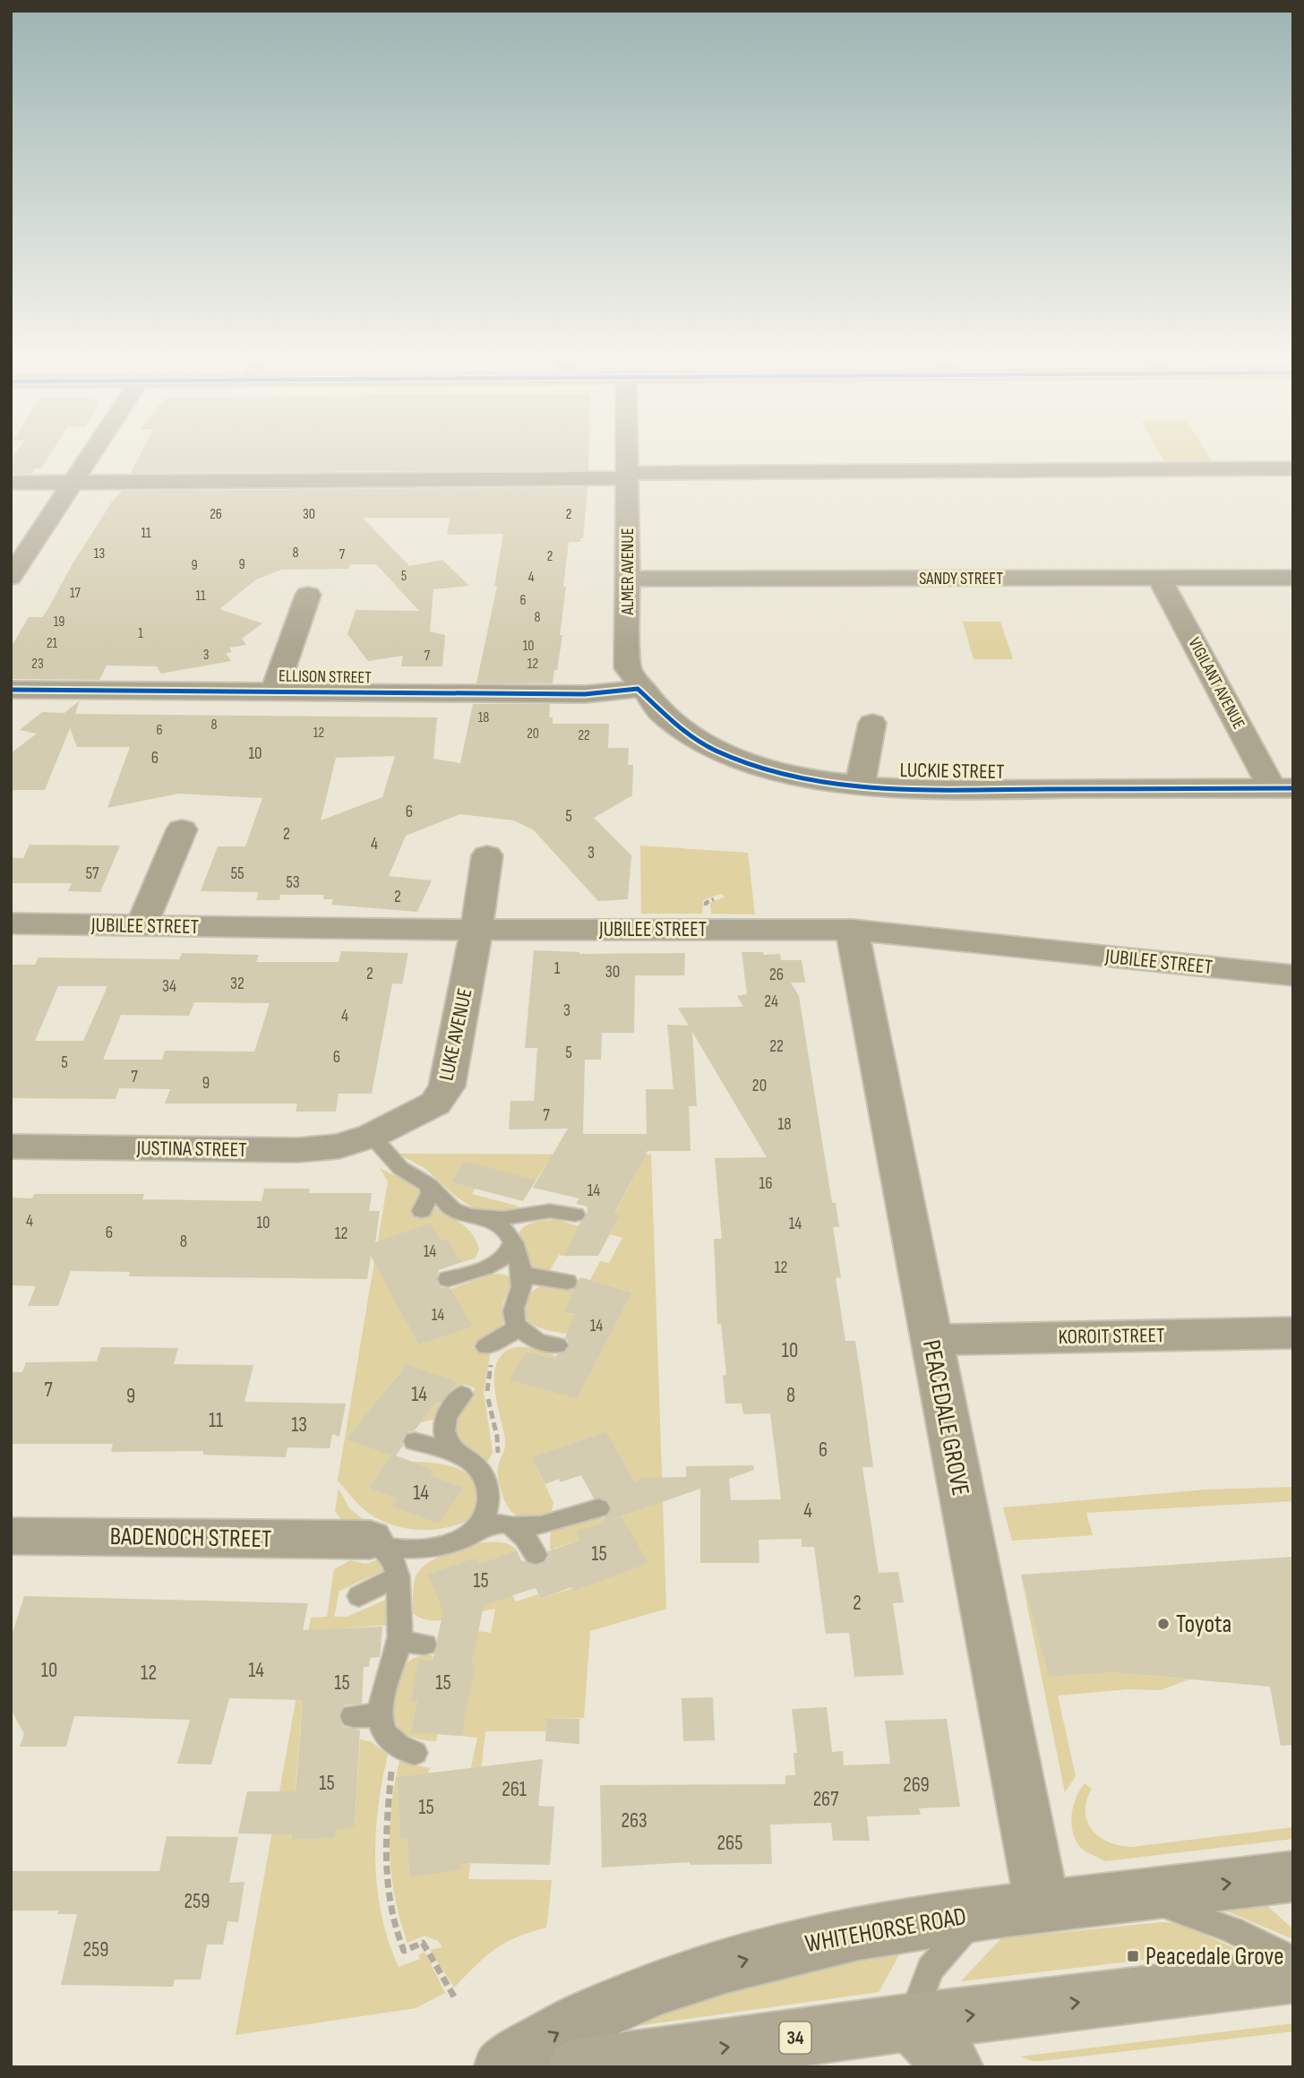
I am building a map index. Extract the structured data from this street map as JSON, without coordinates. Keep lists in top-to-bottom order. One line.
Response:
{"streets":{"main road":["34"],"street":["ALMER AVENUE","SANDY STREET","ELLISON STREET","VIGILANT AVENUE","LUCKIE STREET","JUBILEE STREET","LUKE AVENUE","JUSTINA STREET","KOROIT STREET","PEACEDALE GROVE","BADENOCH STREET","WHITEHORSE ROAD"]},"crossings":[["ALMER AVENUE","SANDY STREET"],["ALMER AVENUE","ELLISON STREET"],["ALMER AVENUE","LUCKIE STREET"],["SANDY STREET","VIGILANT AVENUE"],["ELLISON STREET","LUCKIE STREET"],["VIGILANT AVENUE","LUCKIE STREET"],["JUBILEE STREET","LUKE AVENUE"],["JUBILEE STREET","PEACEDALE GROVE"],["LUKE AVENUE","JUSTINA STREET"],["KOROIT STREET","PEACEDALE GROVE"],["PEACEDALE GROVE","WHITEHORSE ROAD"]],"one_way":["WHITEHORSE ROAD"],"places":{"other":["Toyota"],"transit":["Peacedale Grove"]},"house_numbers":["26","30","2","11","8","13","7","2","9","9","5","4","17","11","6","8","19","1","21","10","3","7","23","12","18","8","6","12","20","22","10","6","6","5","2","4","3","57","55","53","2","1","30","2","26","32","34","24","3","4","22","5","6","5","7","9","20","7","18","16","14","4","10","14","6","12","8","14","12","14","14","10","7","14","8","9","11","13","6","14","4","15","15","2","10","14","12","15","15","15","269","261","267","15","263","265","259","259"]}
